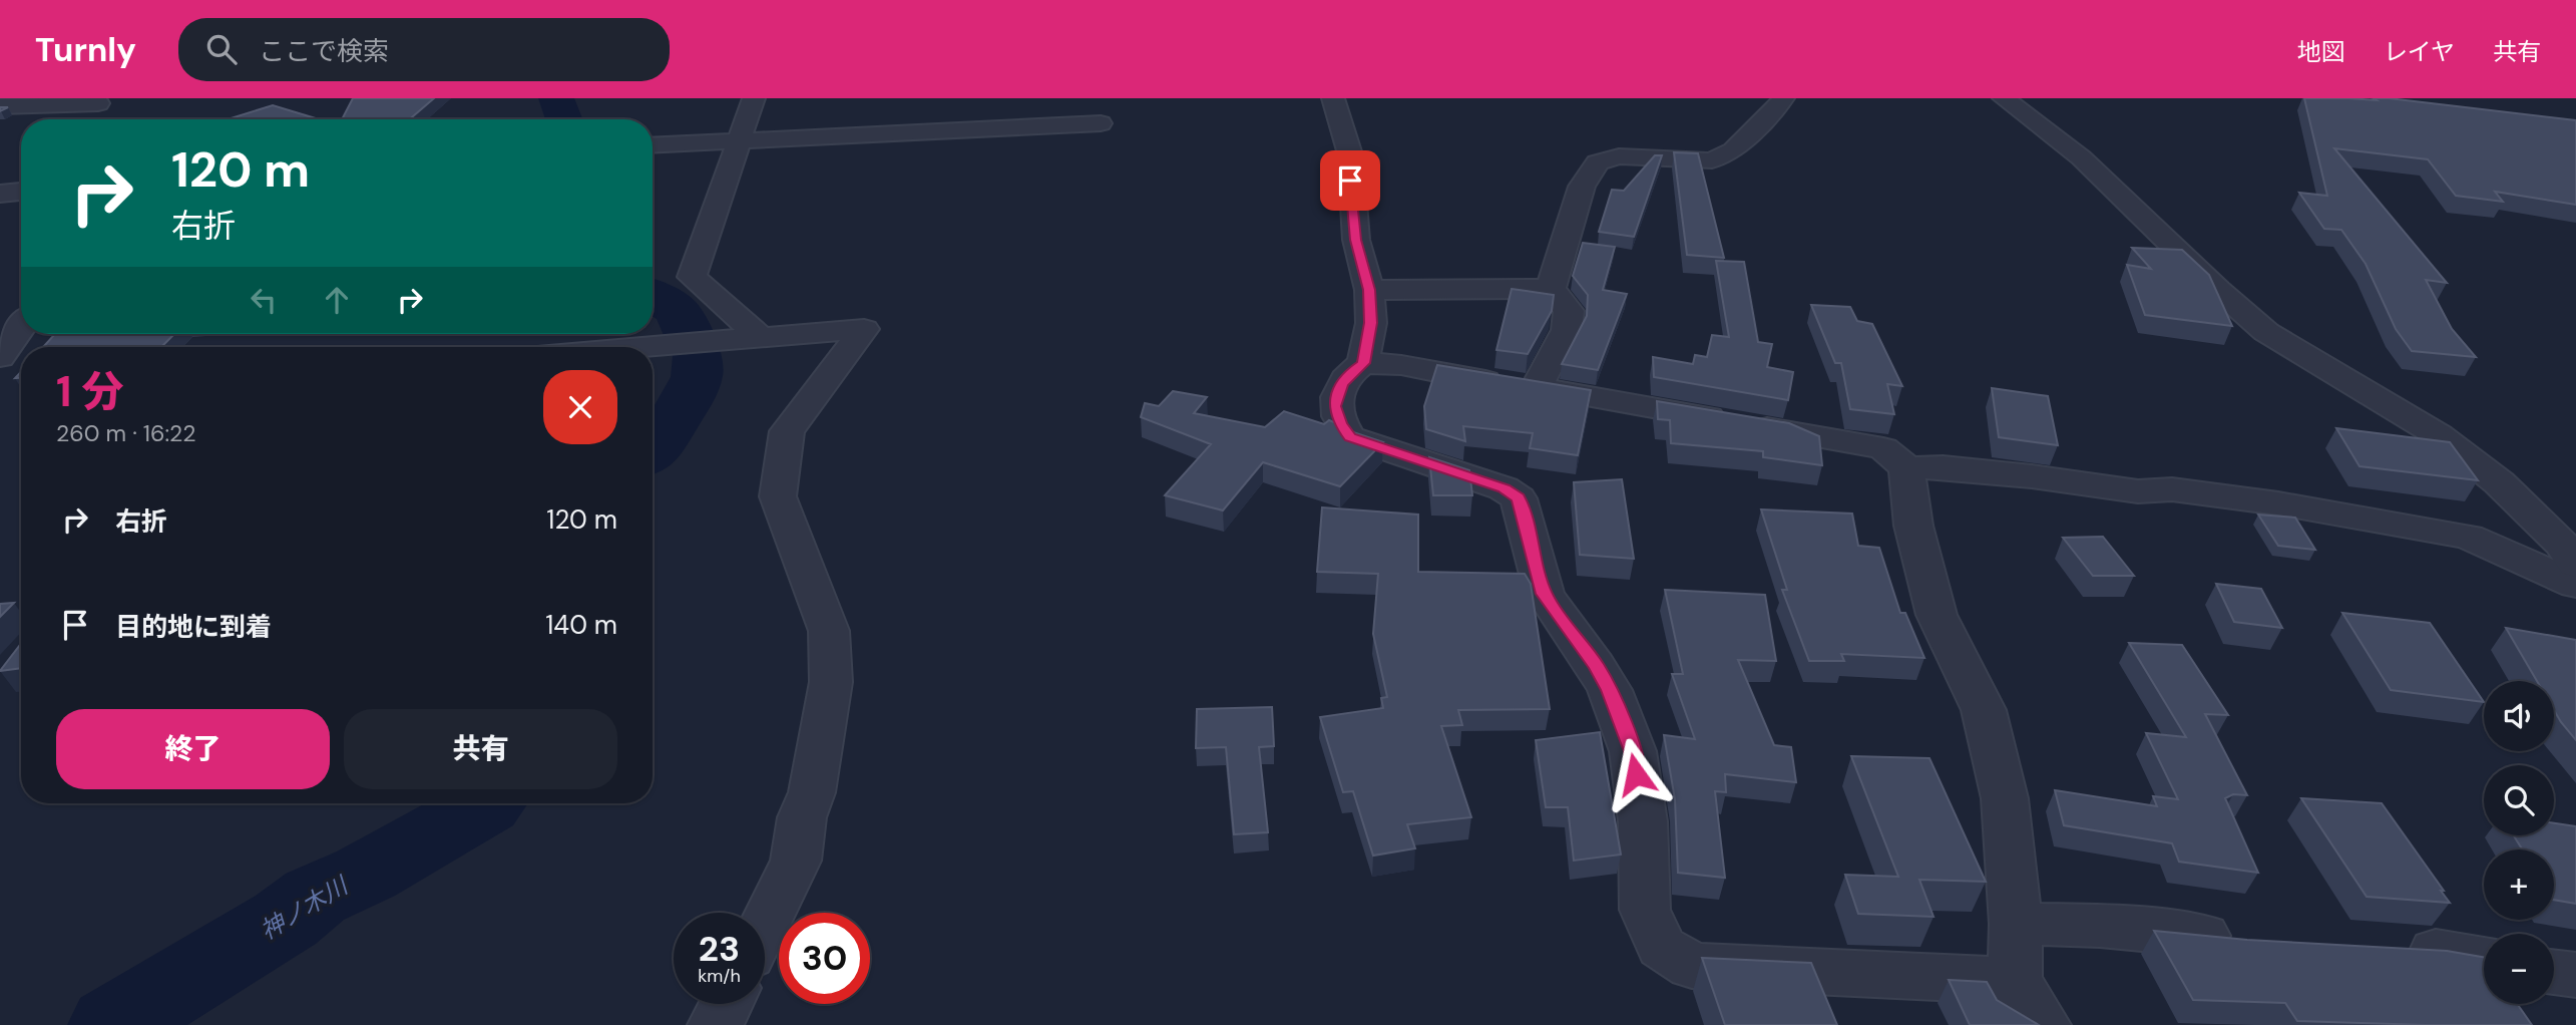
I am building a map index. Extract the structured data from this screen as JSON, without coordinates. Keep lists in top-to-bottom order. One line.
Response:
{"water":["神ノ木川"],"page":{"header":"Turnly","search":"ここで検索","nav":["地図","レイヤ","共有"],"turn":["120 m","右折"],"heading":["1 分","260 m · 16:22"],"list":[{"name":"右折","value":"120 m"},{"name":"目的地に到着","value":"140 m"}],"map_buttons":["+","−"],"buttons":["終了","共有"],"speed":"23 km/h","limit":"30"}}
